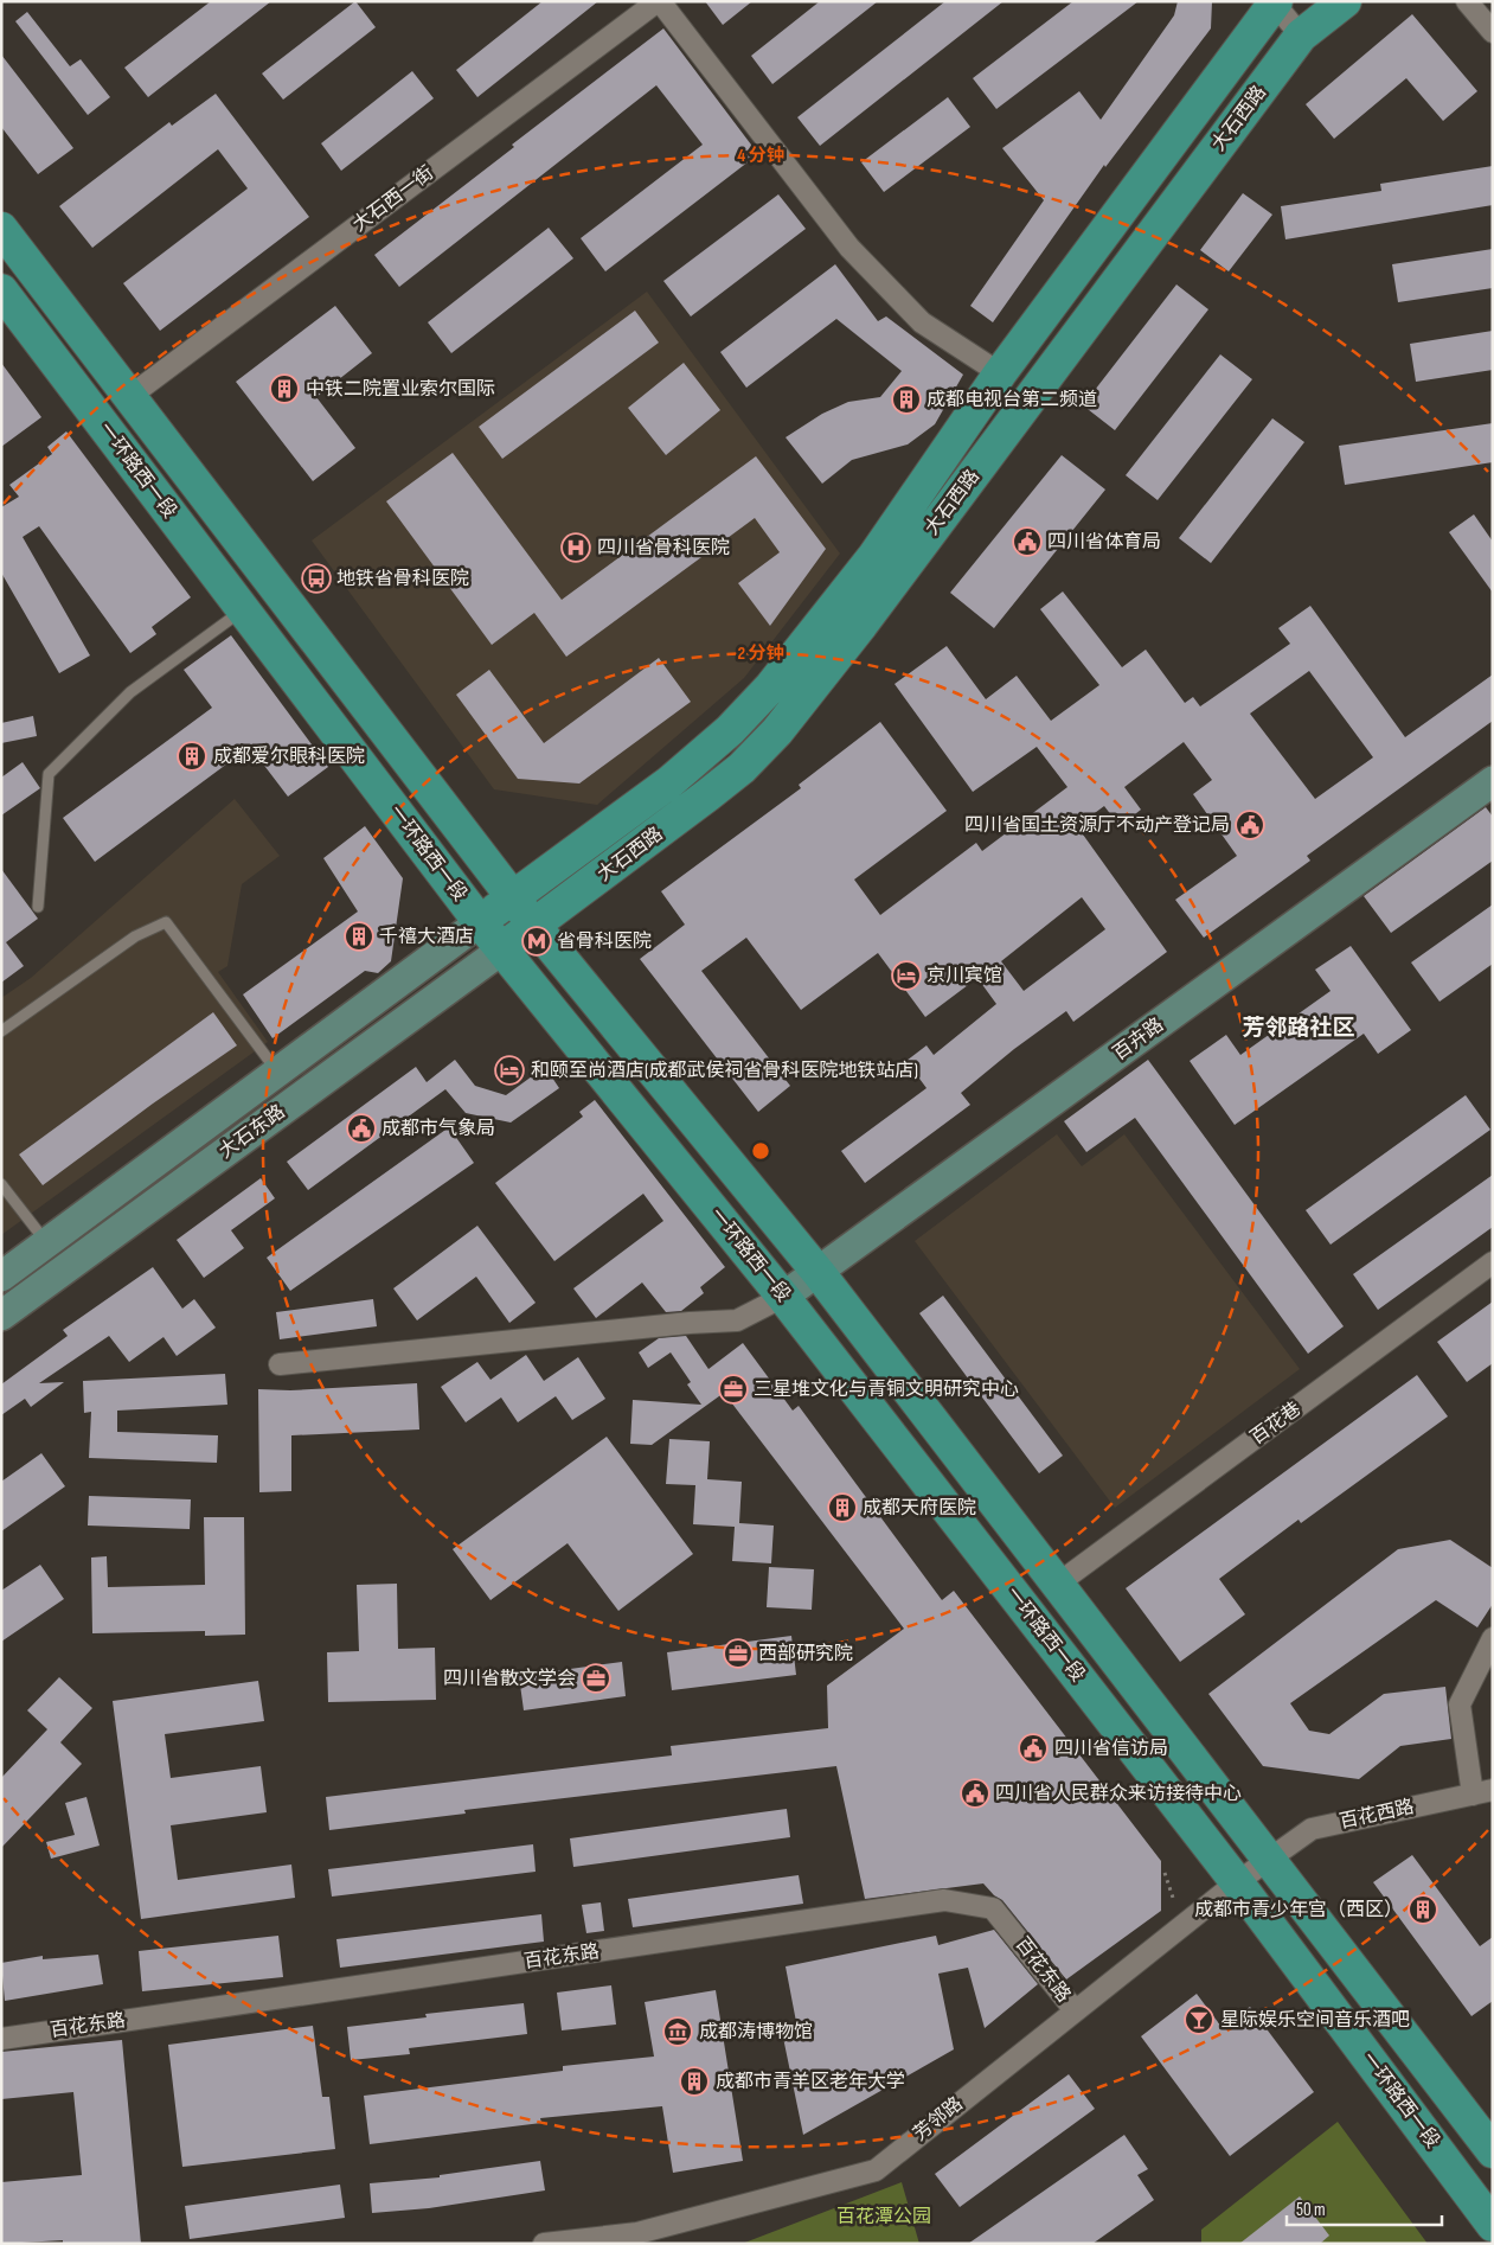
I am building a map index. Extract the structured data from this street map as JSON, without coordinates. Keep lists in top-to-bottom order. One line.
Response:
{"streets":{"main road":["大石西路","一环路西一段","百卉路","大石东路"],"street":["大石西一街","百花巷","百花西路","百花东路","芳邻路"]},"crossings":[["大石西路","一环路西一段"],["大石西路","大石东路"],["大石西一街","一环路西一段"],["一环路西一段","百卉路"],["一环路西一段","大石东路"],["一环路西一段","百花巷"],["一环路西一段","百花西路"],["一环路西一段","芳邻路"],["百花西路","芳邻路"],["百花东路","芳邻路"]],"districts":["芳邻路社区"],"parks":["百花潭公园"],"places":{"building":["中铁二院置业索尔国际","成都电视台第二频道","成都爱尔眼科医院","千禧大酒店","成都天府医院","成都市青少年宫（西区）","成都市青羊区老年大学"],"public building":["四川省体育局","四川省国土资源厅不动产登记局","成都市气象局","四川省信访局","四川省人民群众来访接待中心"],"hospital":["四川省骨科医院"],"bus stop":["地铁省骨科医院"],"metro station":["省骨科医院"],"hotel":["京川宾馆","和颐至尚酒店(成都武侯祠省骨科医院地铁站店)"],"office":["三星堆文化与青铜文明研究中心","西部研究院","四川省散文学会"],"bar":["星际娱乐空间音乐酒吧"],"museum":["成都涛博物馆"]},"scale_bar":"50 m","rings":["4 分钟","2 分钟"]}
